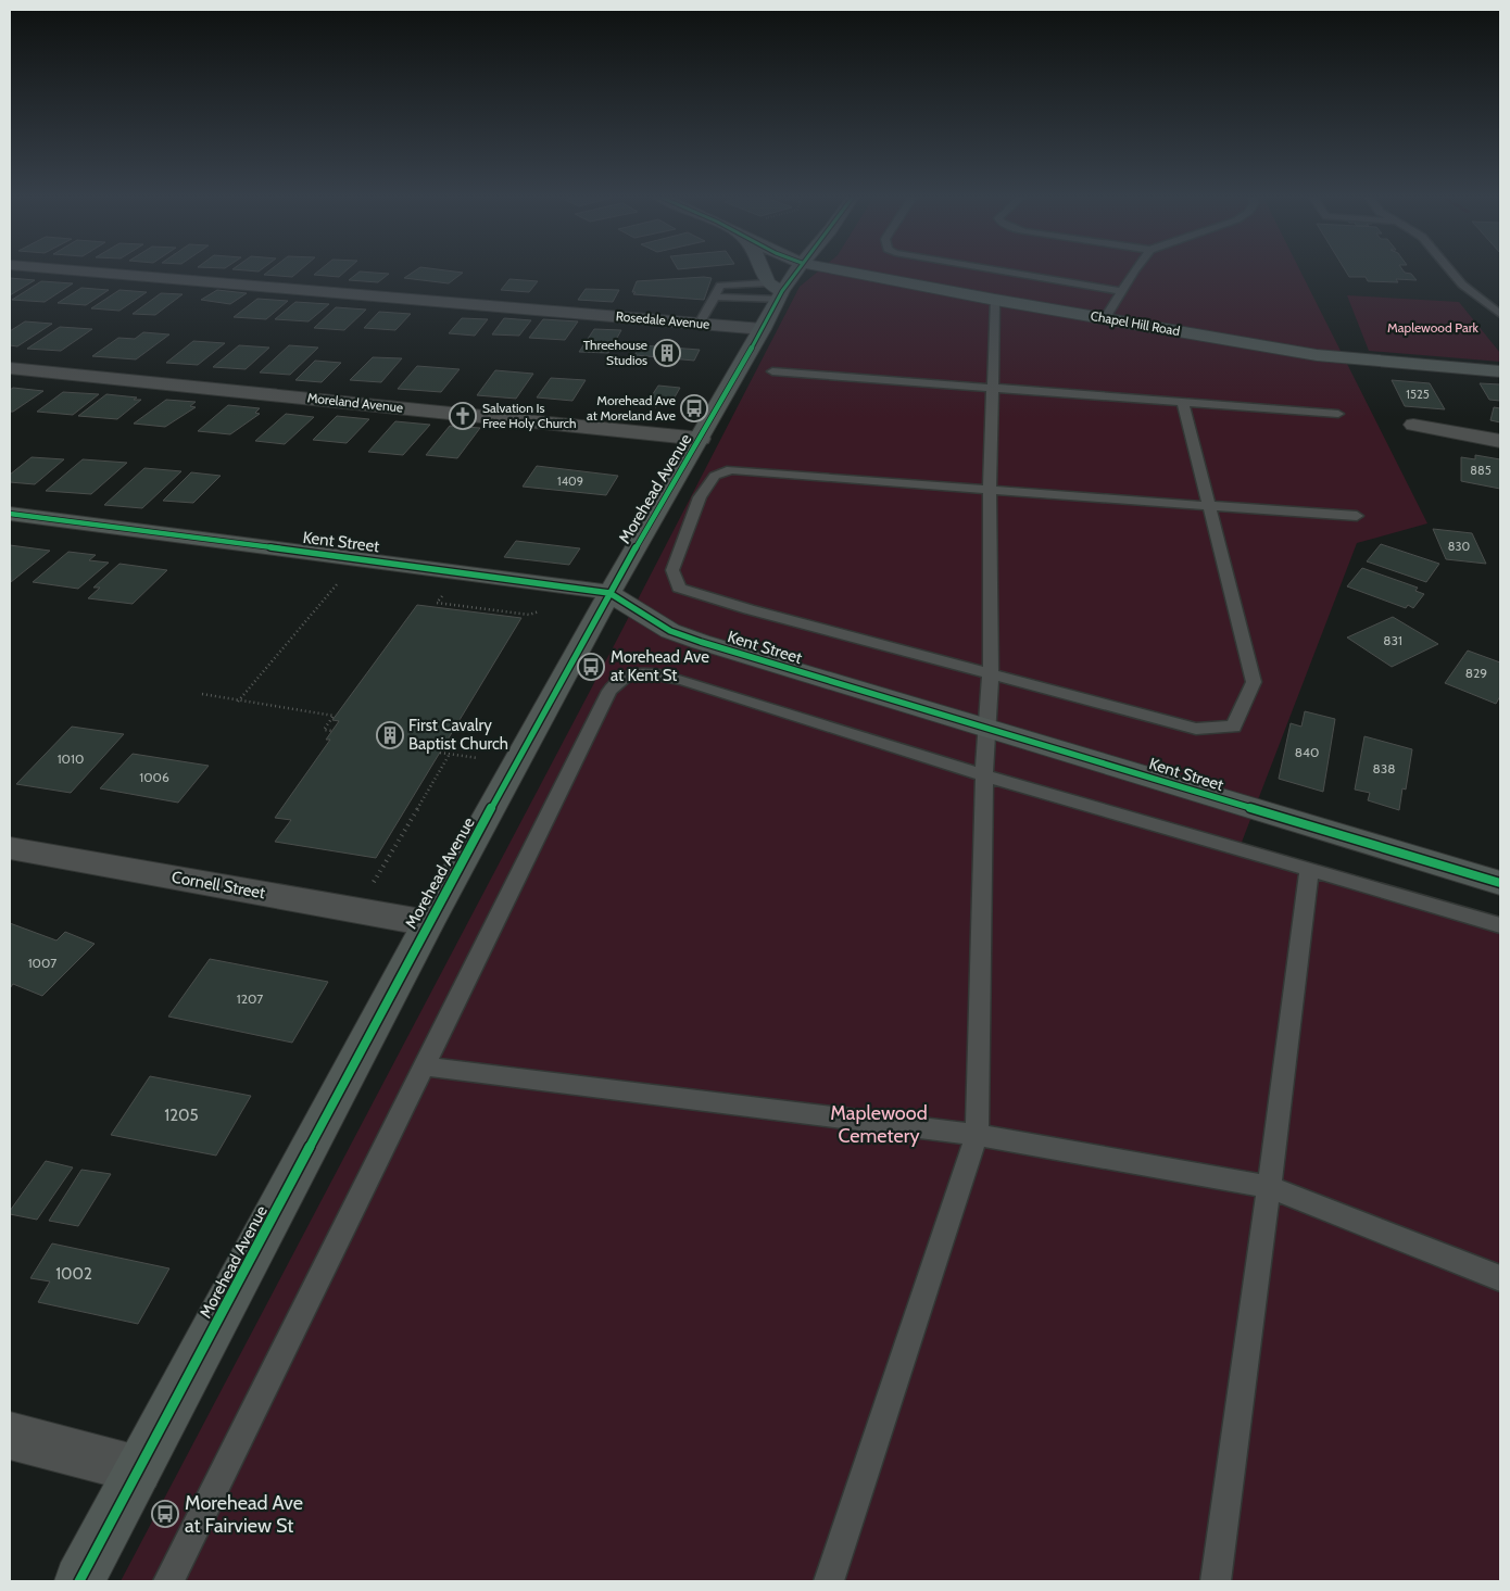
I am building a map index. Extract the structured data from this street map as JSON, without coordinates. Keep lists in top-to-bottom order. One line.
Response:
{"streets":{"street":["Rosedale Avenue","Chapel Hill Road","Moreland Avenue","Morehead Avenue","Kent Street","Cornell Street"]},"crossings":[["Rosedale Avenue","Morehead Avenue"],["Moreland Avenue","Morehead Avenue"],["Morehead Avenue","Kent Street"],["Morehead Avenue","Cornell Street"]],"parks":["Maplewood Park","Maplewood Cemetery"],"places":{"building":["Threehouse Studios","First Cavalry Baptist Church"],"bus stop":["Morehead Ave at Moreland Ave","Morehead Ave at Kent St","Morehead Ave at Fairview St"],"church":["Salvation Is Free Holy Church"]},"house_numbers":["1525","885","1409","830","831","829","840","1010","838","1006","1007","1207","1205","1002"]}
